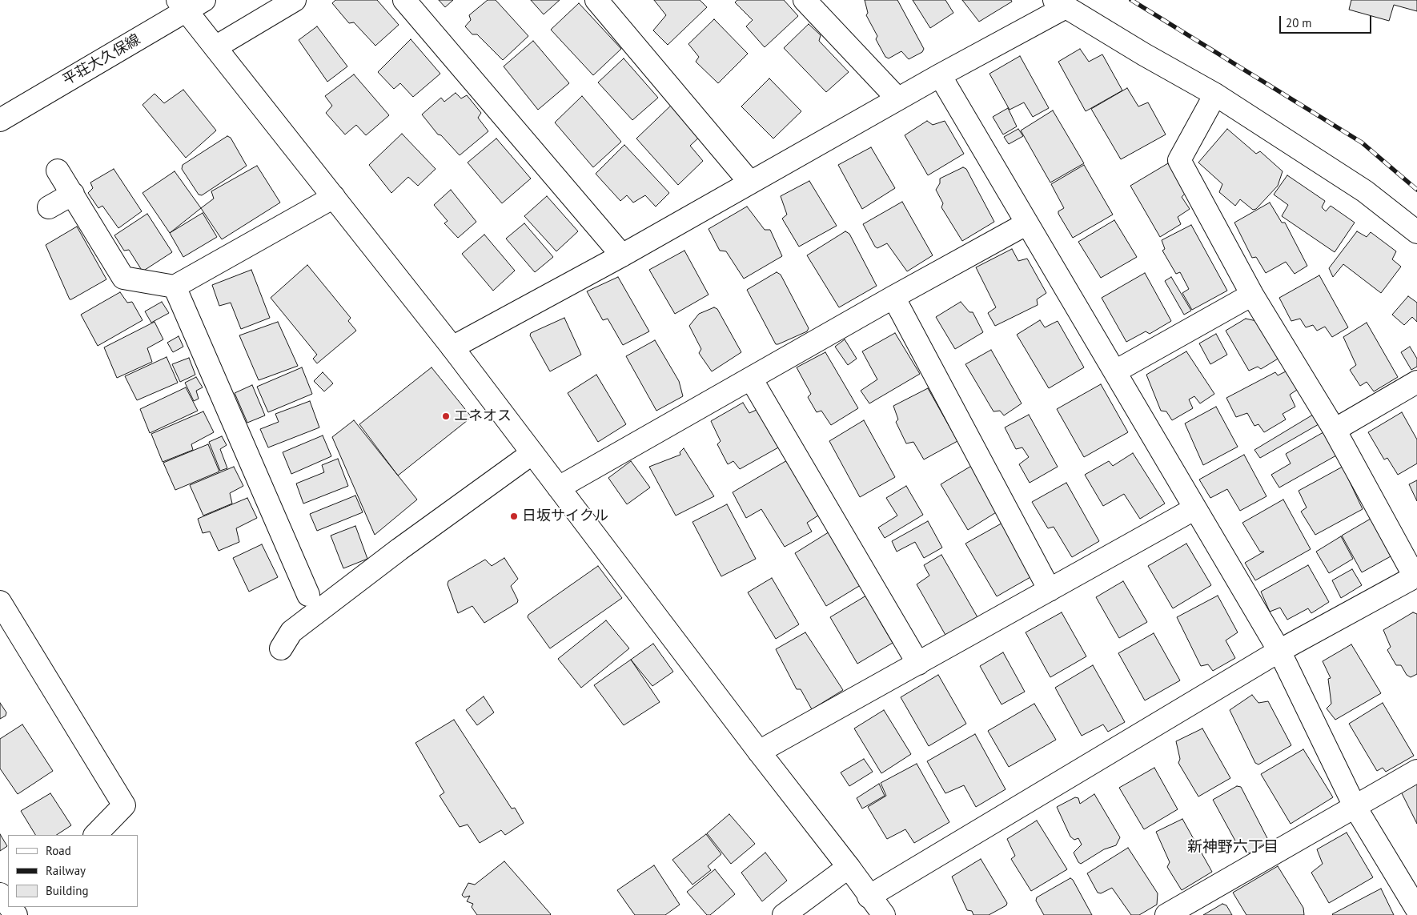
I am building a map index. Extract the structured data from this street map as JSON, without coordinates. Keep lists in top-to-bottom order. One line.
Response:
{"streets":{"street":["平荘大久保線"]},"districts":["新神野六丁目"],"places":["エネオス","日坂サイクル"],"legend":["Road","Railway","Building"],"scale_bar":"20 m"}
